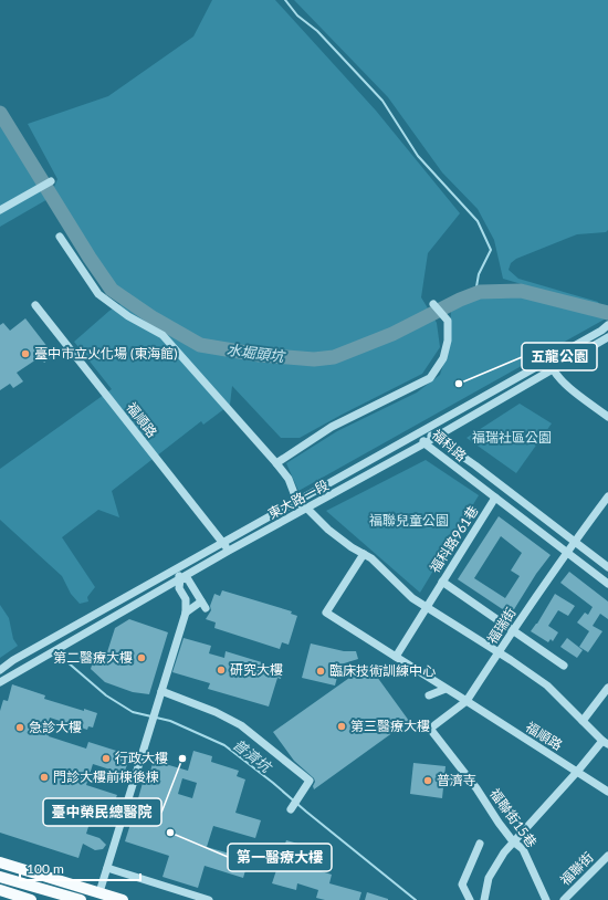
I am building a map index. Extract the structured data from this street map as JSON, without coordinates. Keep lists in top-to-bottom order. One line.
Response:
{"streets":{"street":["福順路","福科路","東大路一段","福科路961巷","福瑞街","福聯街15巷","福聯街"]},"crossings":[["福順路","東大路一段"],["福順路","福瑞街"],["福順路","福聯街15巷"],["福科路","東大路一段"],["福科路","福科路961巷"],["福科路","福瑞街"],["福瑞街","福聯街15巷"]],"water":["水堀頭坑","普濟坑"],"parks":["福瑞社區公園","福聯兒童公園"],"places":["臺中市立火化場 (東海館)","五龍公園","第二醫療大樓","研究大樓","臨床技術訓練中心","第三醫療大樓","急診大樓","行政大樓","臺中榮民總醫院","門診大樓前棟後棟","普濟寺","第一醫療大樓"],"scale_bar":"100 m"}
